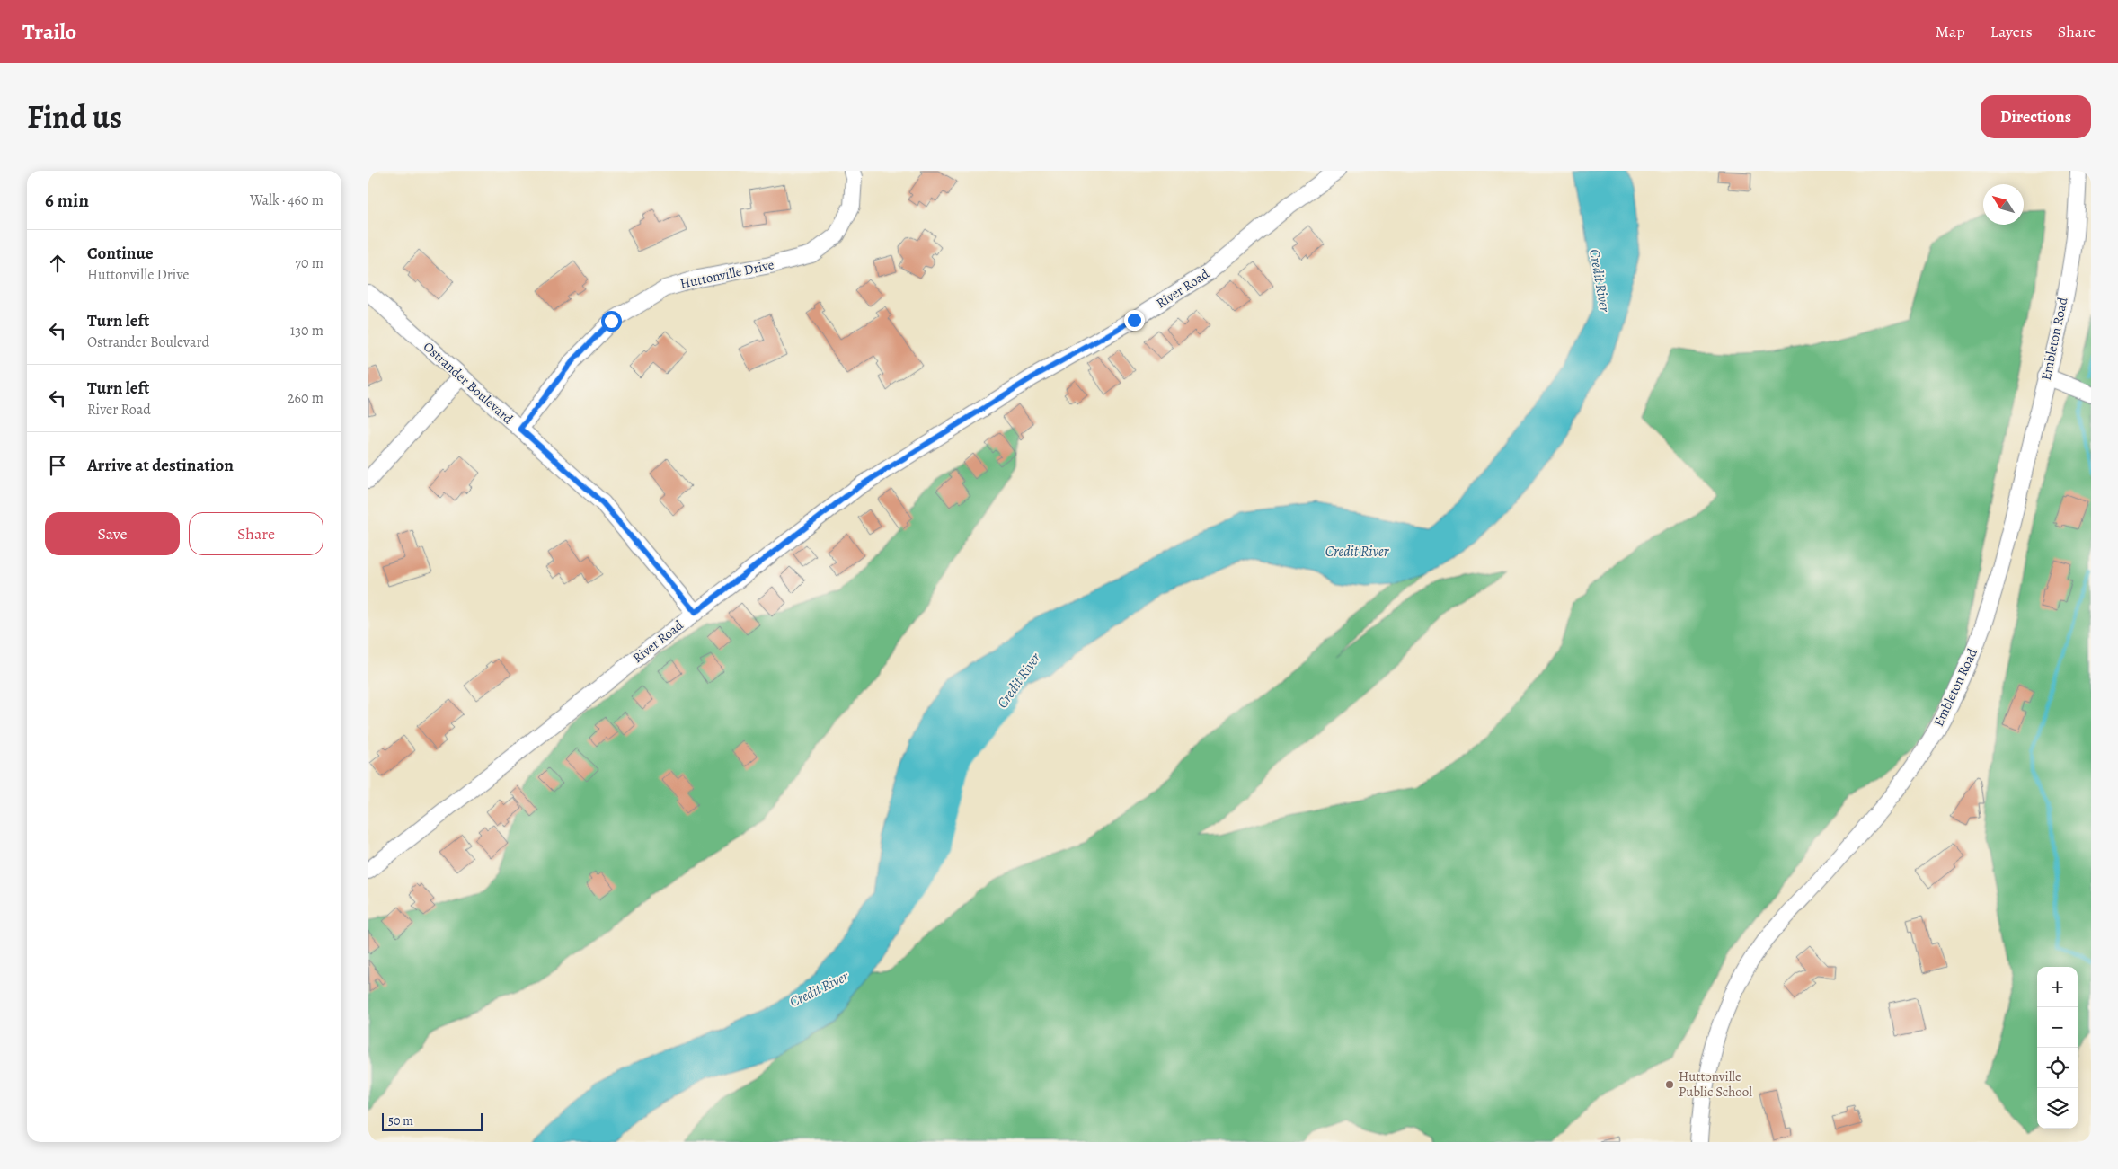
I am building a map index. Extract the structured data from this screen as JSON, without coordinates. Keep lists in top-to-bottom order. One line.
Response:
{"streets":{"street":["Huttonville Drive","River Road","Embleton Road","Ostrander Boulevard"]},"crossings":[["Huttonville Drive","Ostrander Boulevard"],["River Road","Ostrander Boulevard"]],"water":["Credit River"],"places":["Huttonville Public School"],"scale_bar":"50 m","north":"top left","page":{"header":"Trailo","nav":["Map","Layers","Share"],"title":"Find us","buttons":["Directions",["Save","Share"]],"heading":["6 min","Walk · 460 m"],"list":[["Continue","Huttonville Drive","70 m"],["Turn left","Ostrander Boulevard","130 m"],["Turn left","River Road","260 m"],"Arrive at destination"],"map_buttons":["+","−"],"scale":"50 m"}}
